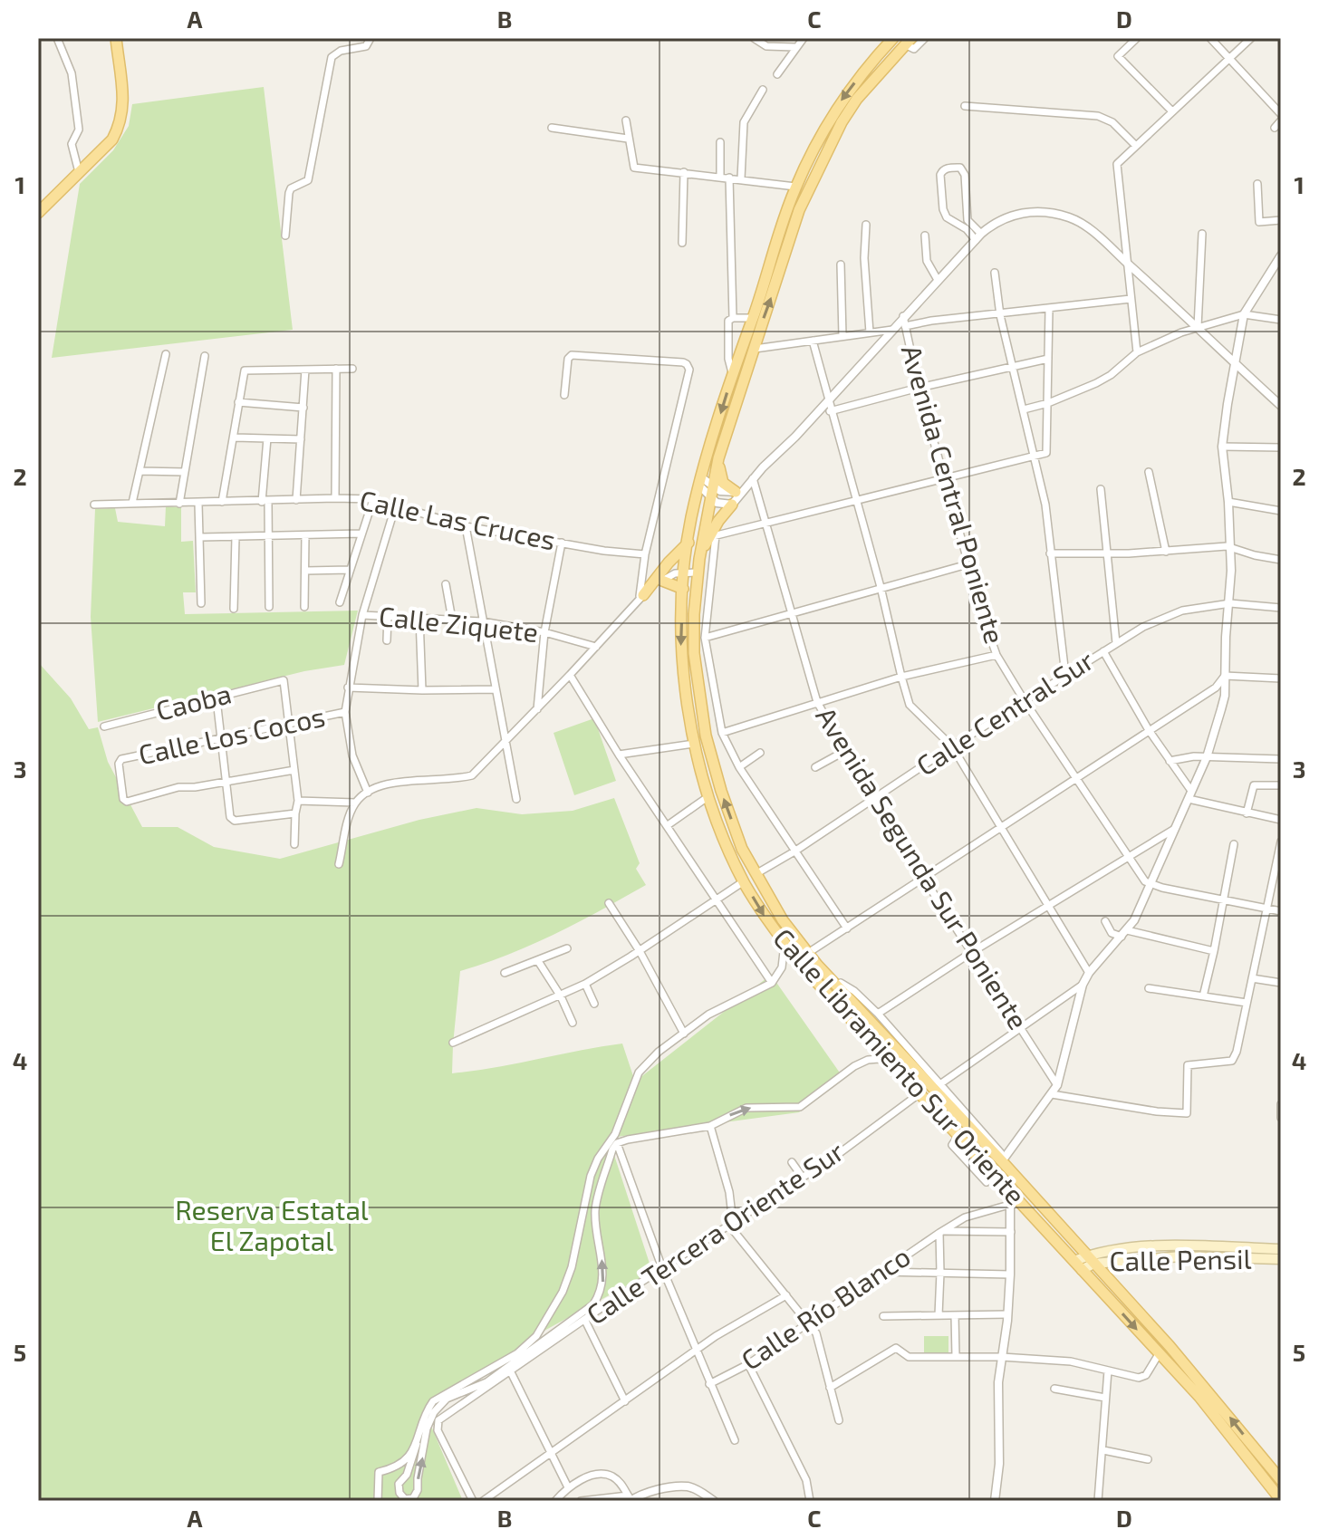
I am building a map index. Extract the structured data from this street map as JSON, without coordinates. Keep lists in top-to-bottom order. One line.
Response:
{"streets":{"main road":["Calle Libramiento Sur Oriente","Calle Pensil"],"street":["Avenida Central Poniente","Calle Las Cruces","Calle Ziquete","Caoba","Calle Central Sur","Calle Los Cocos","Avenida Segunda Sur Poniente","Calle Tercera Oriente Sur","Calle Río Blanco"]},"crossings":[["Avenida Central Poniente","Calle Central Sur"],["Caoba","Calle Los Cocos"],["Calle Central Sur","Avenida Segunda Sur Poniente"],["Calle Central Sur","Calle Libramiento Sur Oriente"],["Calle Libramiento Sur Oriente","Calle Tercera Oriente Sur"],["Calle Libramiento Sur Oriente","Calle Pensil"]],"parks":["Reserva Estatal El Zapotal"],"grid":{"columns":["A","B","C","D"],"rows":["1","2","3","4","5"]}}
